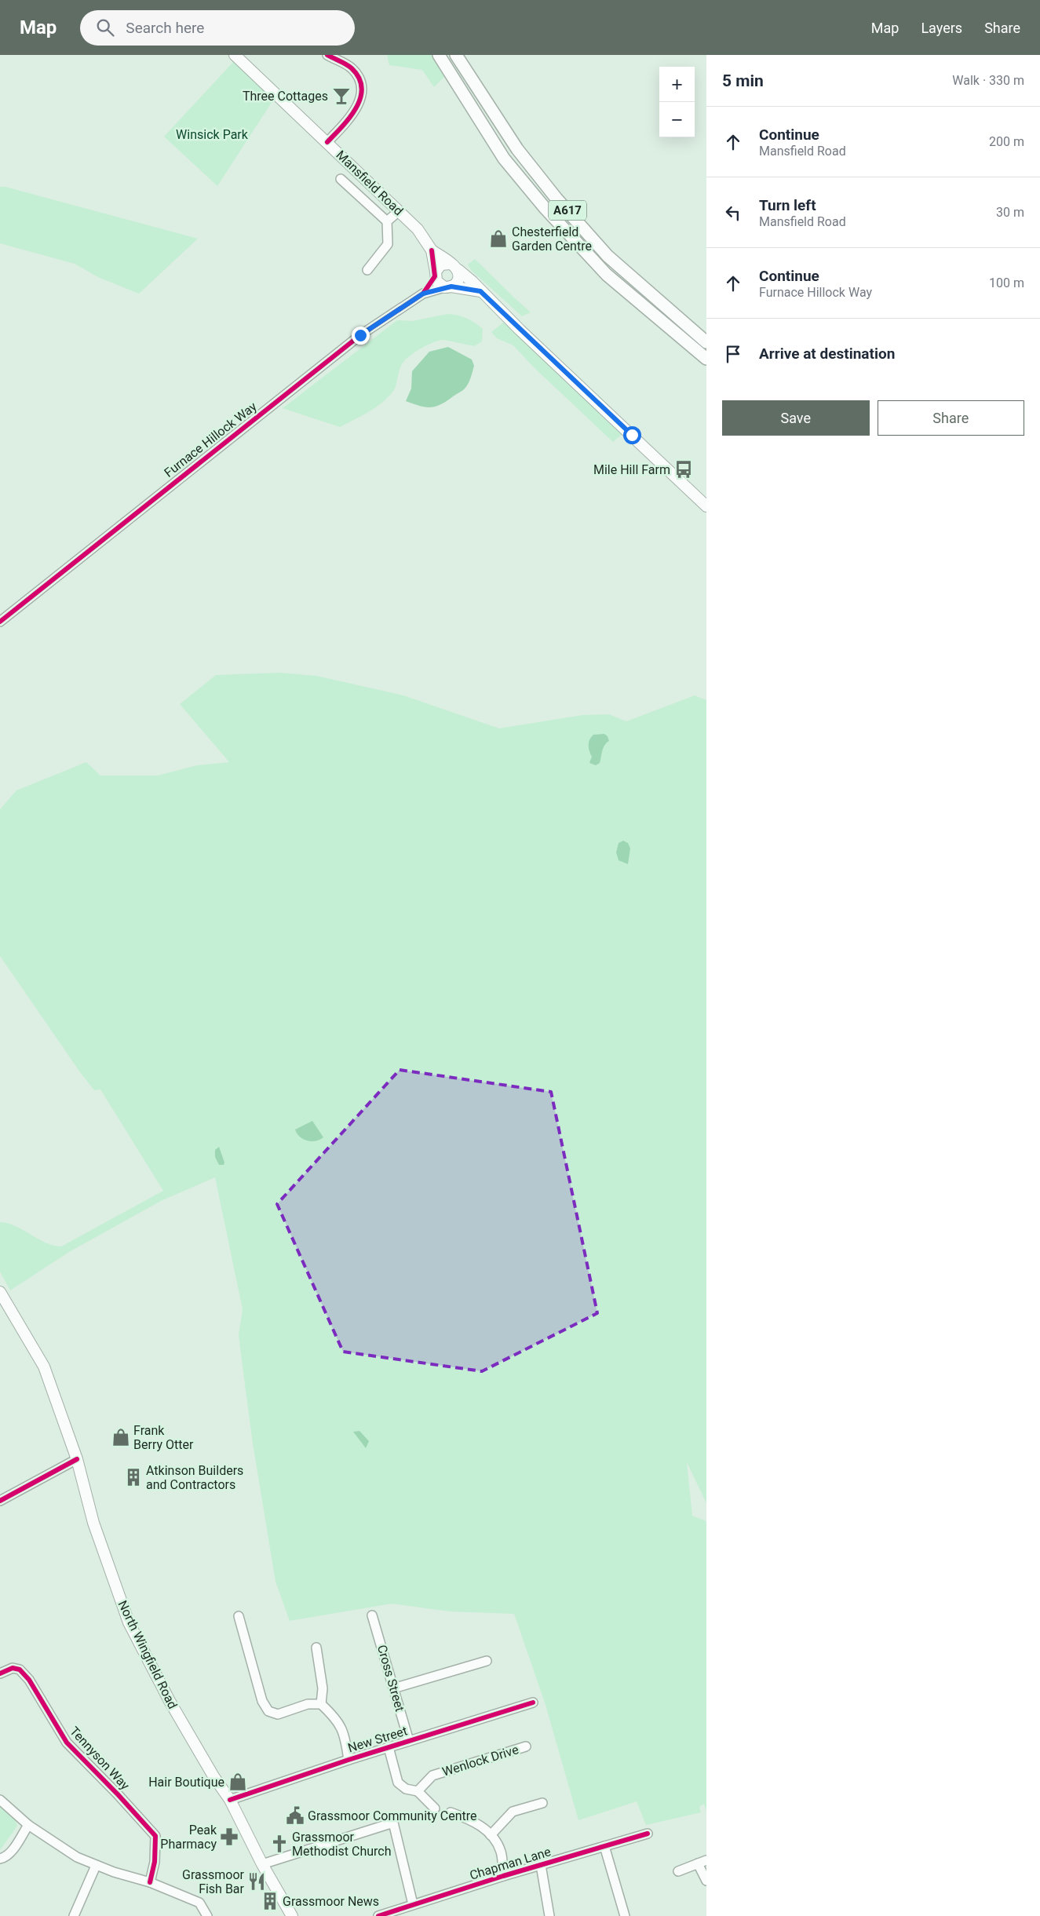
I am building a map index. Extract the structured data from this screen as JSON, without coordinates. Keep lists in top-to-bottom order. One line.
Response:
{"streets":{"highway":["A617"],"main road":["Mansfield Road","North Wingfield Road"],"street":["Furnace Hillock Way","Cross Street","New Street","Tennyson Way","Wenlock Drive","Chapman Lane"]},"crossings":[["Mansfield Road","Furnace Hillock Way"],["North Wingfield Road","New Street"],["Cross Street","New Street"]],"parks":["Winsick Park"],"places":{"bar":["Three Cottages"],"shop":["Chesterfield Garden Centre","Frank Berry Otter","Hair Boutique"],"bus stop":["Mile Hill Farm"],"building":["Atkinson Builders and Contractors","Grassmoor News"],"public building":["Grassmoor Community Centre"],"pharmacy":["Peak Pharmacy"],"church":["Grassmoor Methodist Church"],"restaurant":["Grassmoor Fish Bar"]},"page":{"header":"Map","search":"Search here","nav":["Map","Layers","Share"],"heading":["5 min","Walk · 330 m"],"map_buttons":["+","−"],"list":[["Continue","Mansfield Road","200 m"],["Turn left","Mansfield Road","30 m"],["Continue","Furnace Hillock Way","100 m"],"Arrive at destination"],"buttons":["Save","Share"]}}
